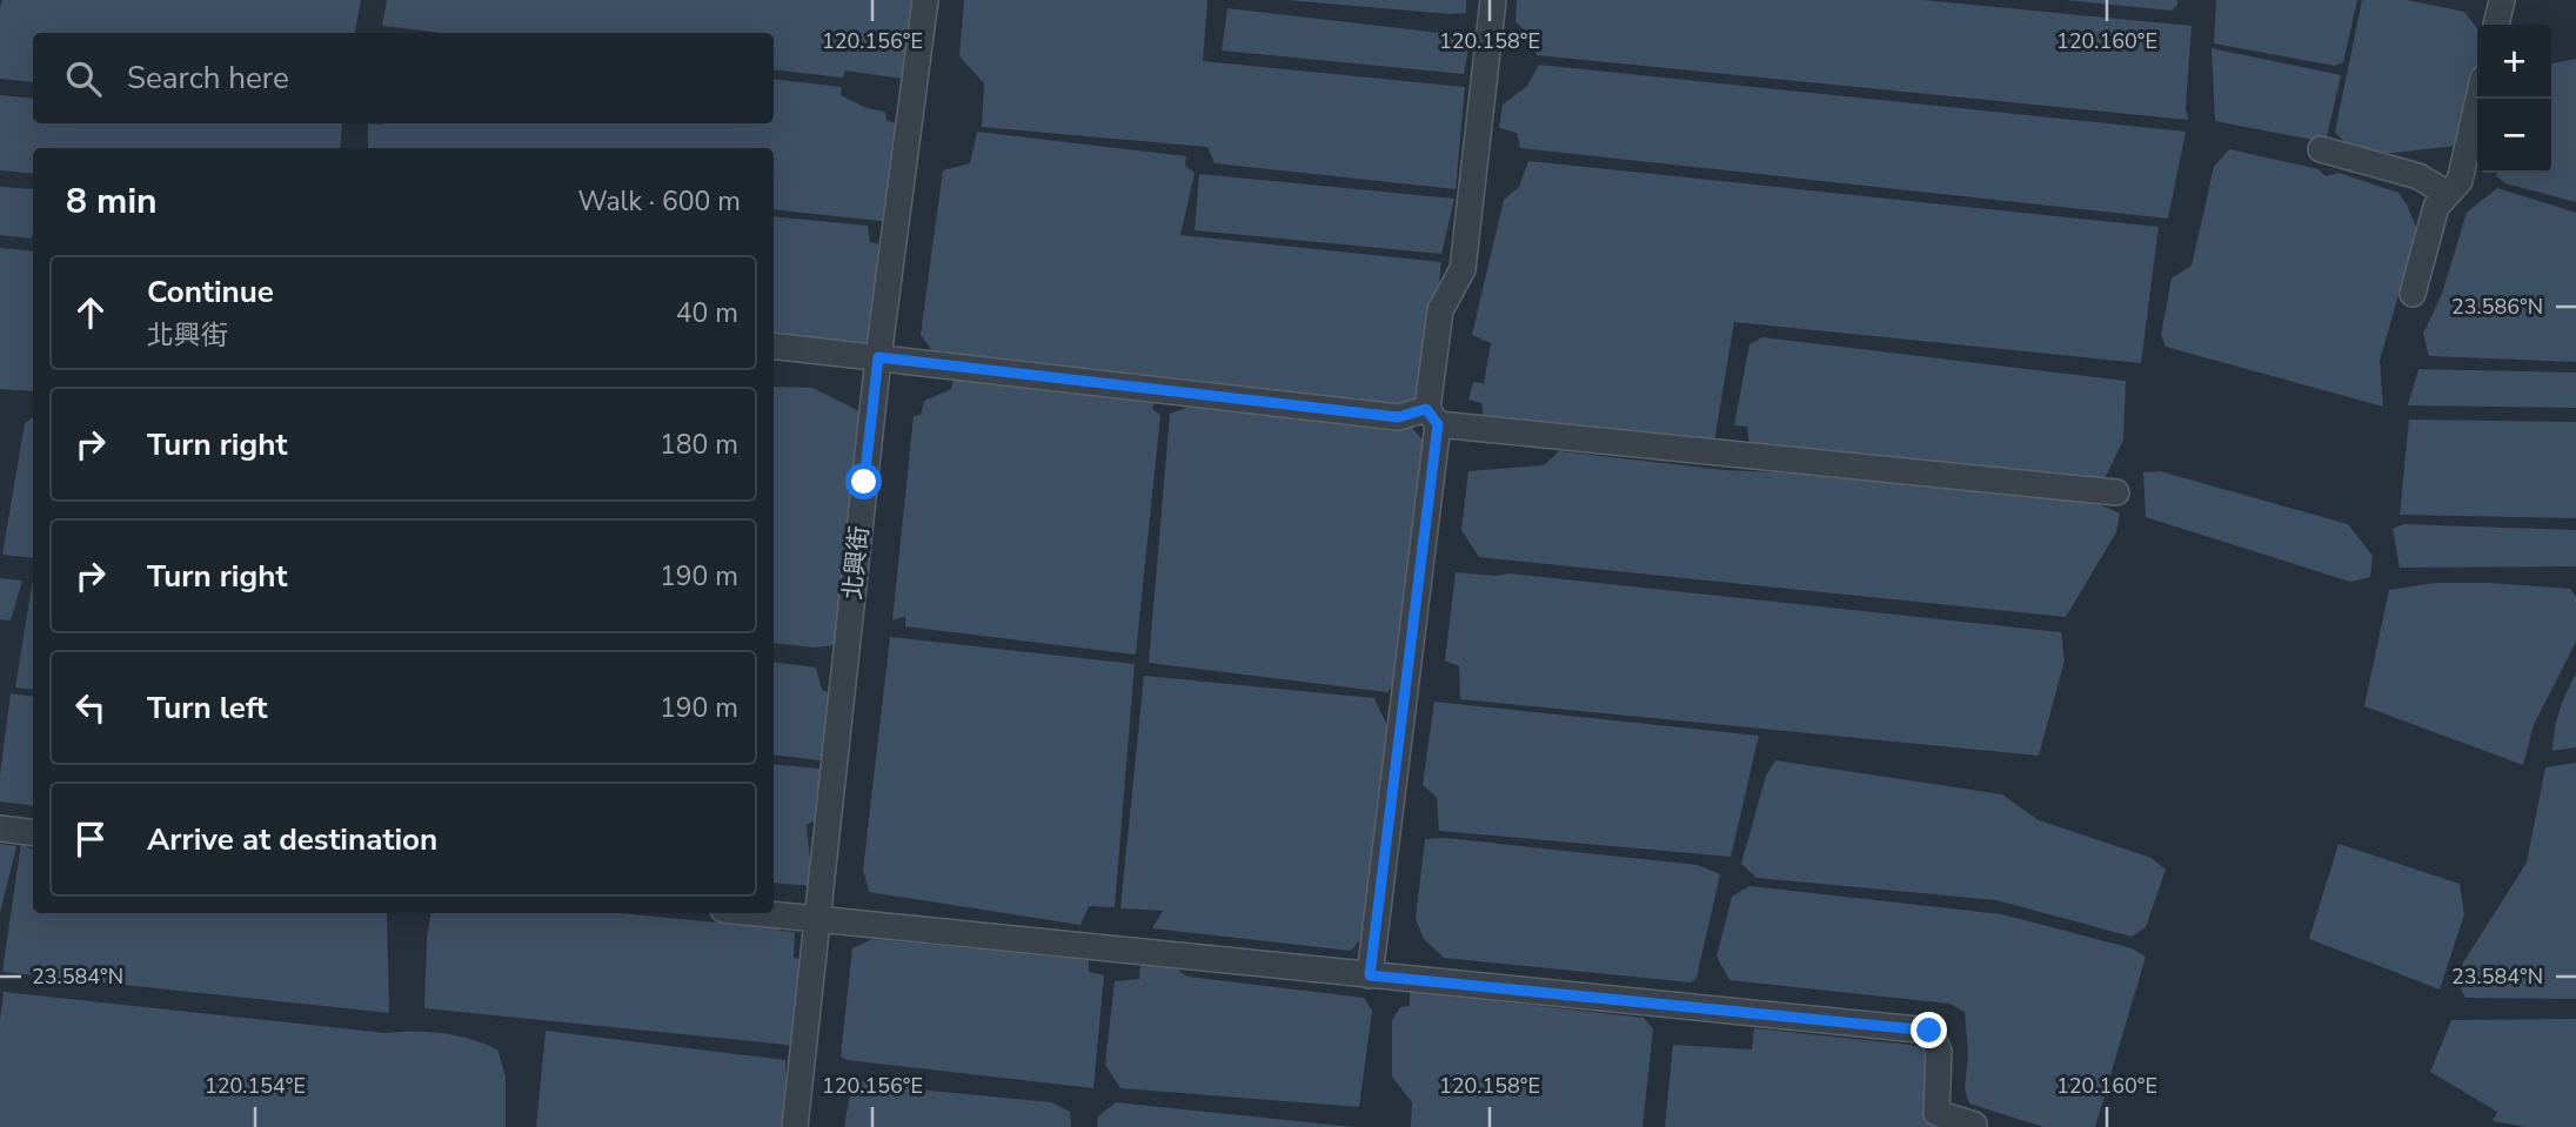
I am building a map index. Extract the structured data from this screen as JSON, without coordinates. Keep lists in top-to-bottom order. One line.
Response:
{"streets":{"street":["北興街"]},"page":{"map_buttons":["+","−"],"search":"Search here","heading":["8 min","Walk · 600 m"],"list":[["Continue","北興街","40 m"],["Turn right","180 m"],["Turn right","190 m"],["Turn left","190 m"],"Arrive at destination"]},"coordinates":["120.156°E","120.158°E","120.160°E","23.586°N","23.584°N","120.154°E"]}
